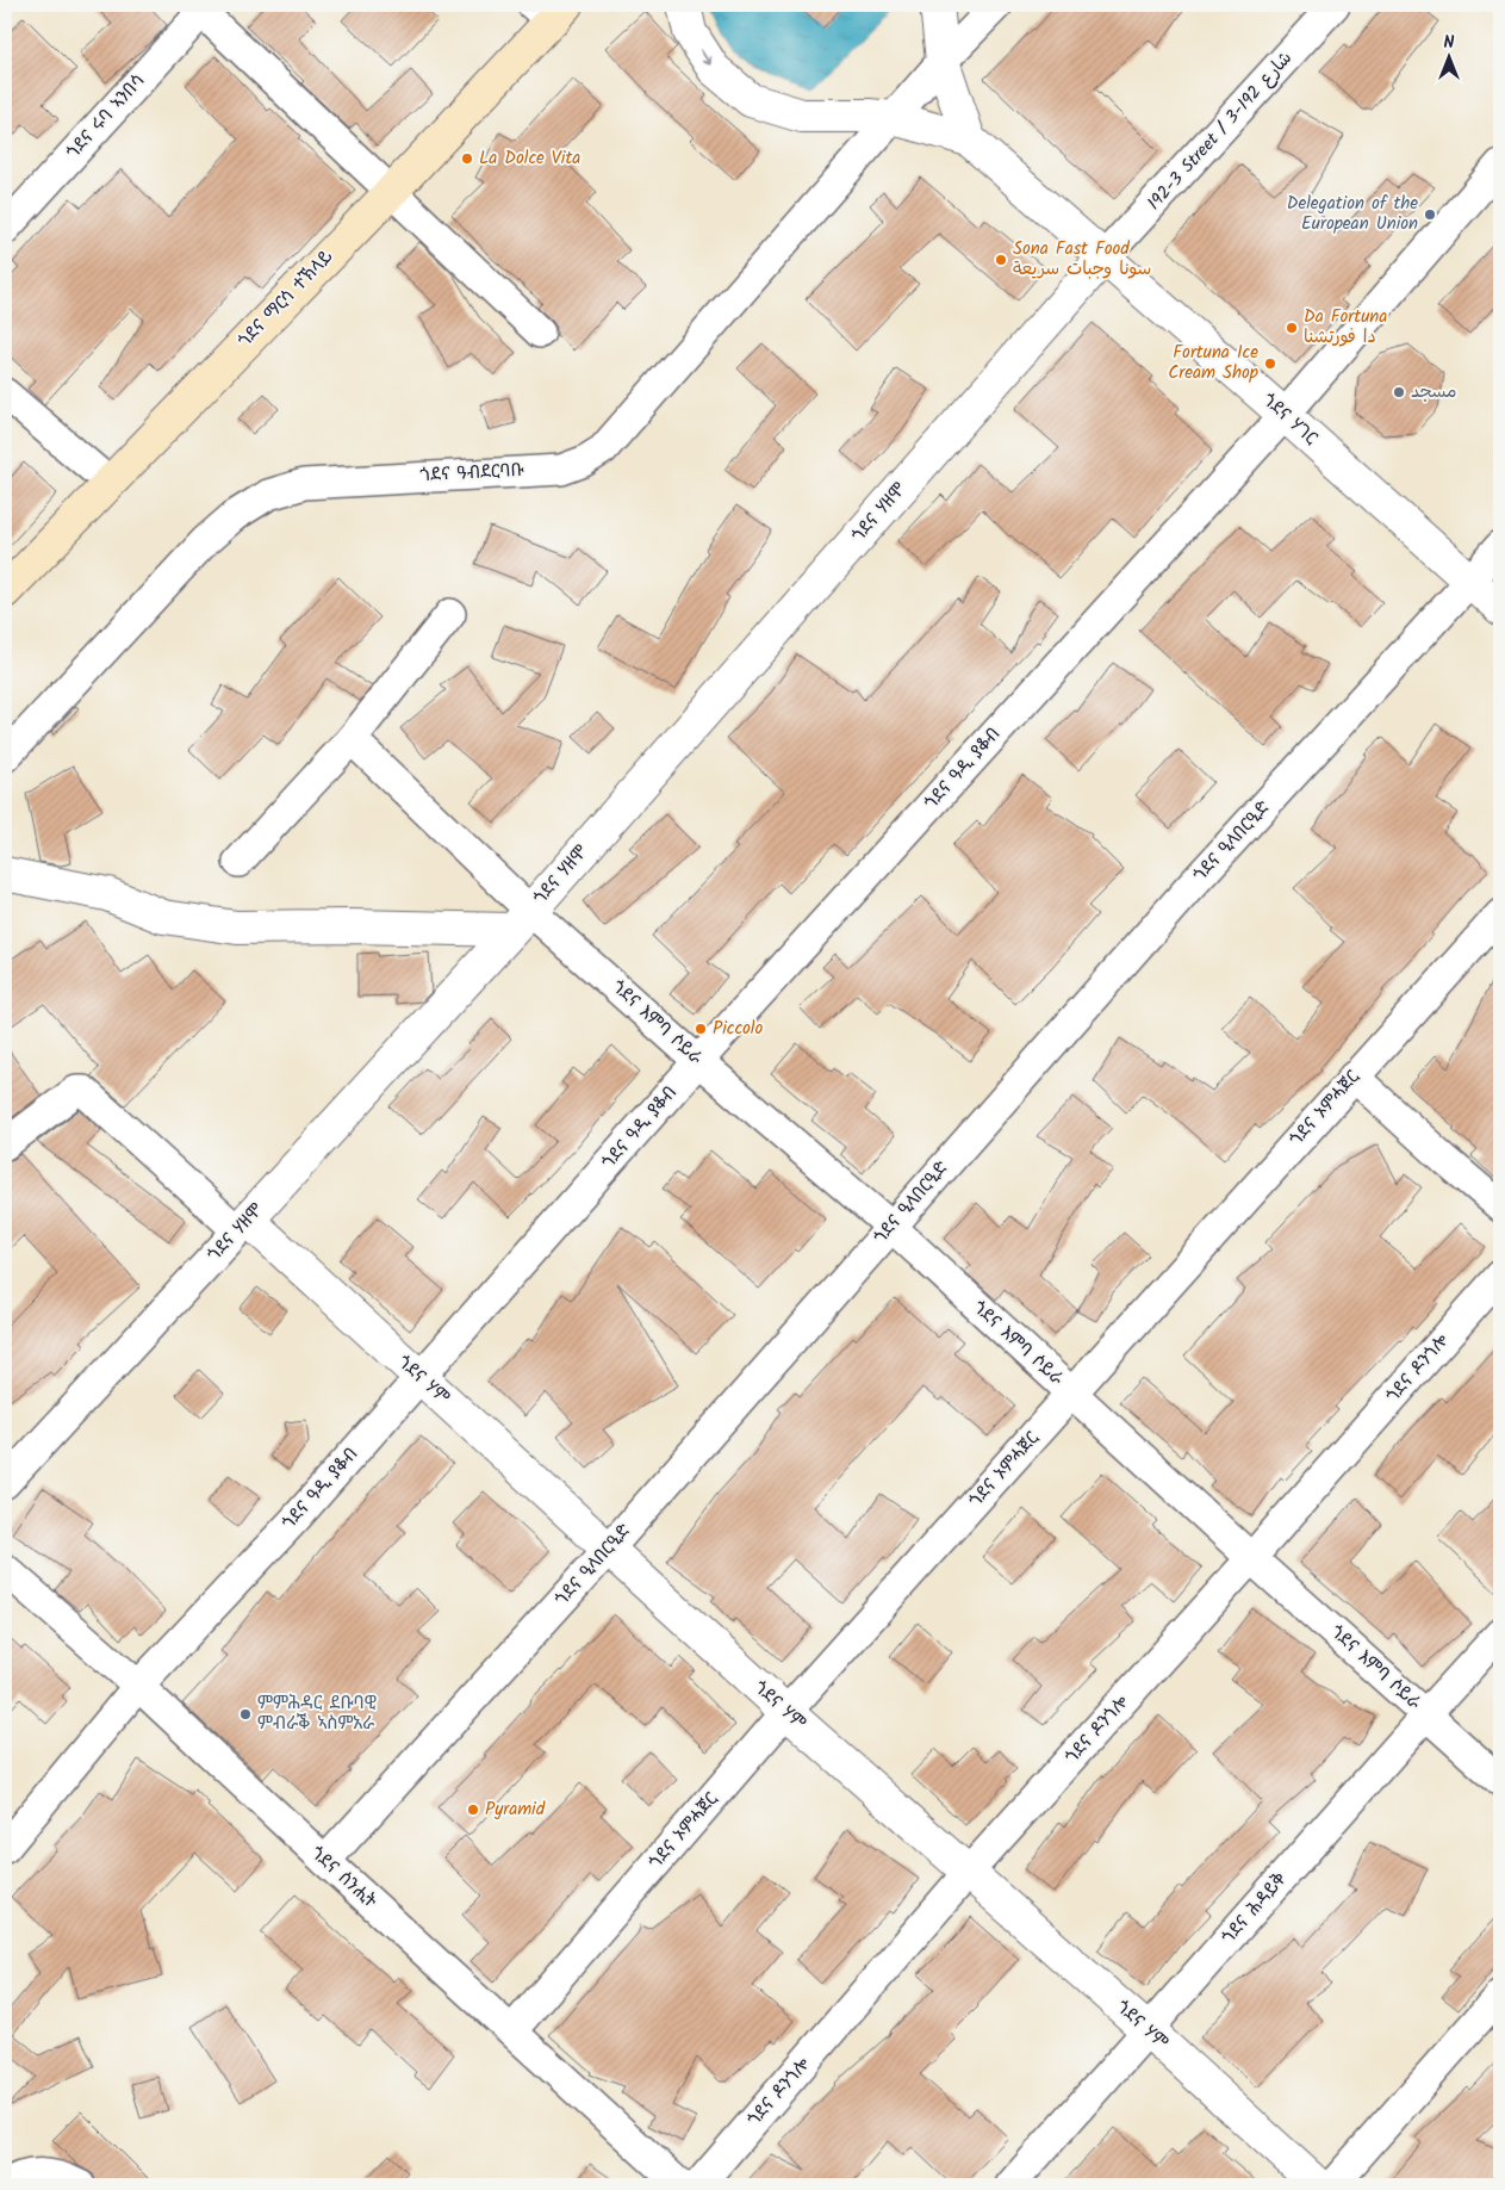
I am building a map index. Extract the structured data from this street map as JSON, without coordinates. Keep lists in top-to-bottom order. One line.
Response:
{"streets":{"main road":["ጎደና ማርሳ ተኽላይ"],"street":["ጎደና ሩባ ኣንበሳ","192-3 Street / شارع 192-3","ጎደና ሃገር","ጎደና ዓብደርባቡ","ጎደና ሃዘሞ","ጎደና ዓዲ ያቆብ","ጎደና ዒላበርዒድ","ጎደና እምባ ሶይራ","ጎደና ኦምሓጀር","ጎደና ዶንጎሎ","ጎደና ሃም","ጎደና ሰንሒት","ጎደና ሕዳይቅ"]},"crossings":[["192-3 Street / شارع 192-3","ጎደና ሃገር"],["192-3 Street / شارع 192-3","ጎደና ሃዘሞ"],["ጎደና ሃገር","ጎደና ሃዘሞ"],["ጎደና ሃገር","ጎደና ዓዲ ያቆብ"],["ጎደና ሃገር","ጎደና ዒላበርዒድ"],["ጎደና ሃዘሞ","ጎደና እምባ ሶይራ"],["ጎደና ሃዘሞ","ጎደና ሃም"],["ጎደና ዓዲ ያቆብ","ጎደና እምባ ሶይራ"],["ጎደና ዓዲ ያቆብ","ጎደና ሃም"],["ጎደና ዓዲ ያቆብ","ጎደና ሰንሒት"],["ጎደና ዒላበርዒድ","ጎደና እምባ ሶይራ"],["ጎደና ዒላበርዒድ","ጎደና ሃም"],["ጎደና ዒላበርዒድ","ጎደና ሰንሒት"],["ጎደና እምባ ሶይራ","ጎደና ኦምሓጀር"],["ጎደና እምባ ሶይራ","ጎደና ዶንጎሎ"],["ጎደና እምባ ሶይራ","ጎደና ሕዳይቅ"],["ጎደና ኦምሓጀር","ጎደና ሃም"],["ጎደና ኦምሓጀር","ጎደና ሰንሒት"],["ጎደና ዶንጎሎ","ጎደና ሃም"],["ጎደና ሃም","ጎደና ሕዳይቅ"]],"places":["La Dolce Vita","Delegation of the European Union","Sona Fast Food سونا وجبات سريعة","Da Fortuna دا فورتشنا","Fortuna Ice Cream Shop","مسجد","Piccolo","ምምሕዳር ደቡባዊ ምብራቕ ኣስምአራ","Pyramid"],"north":"top"}
